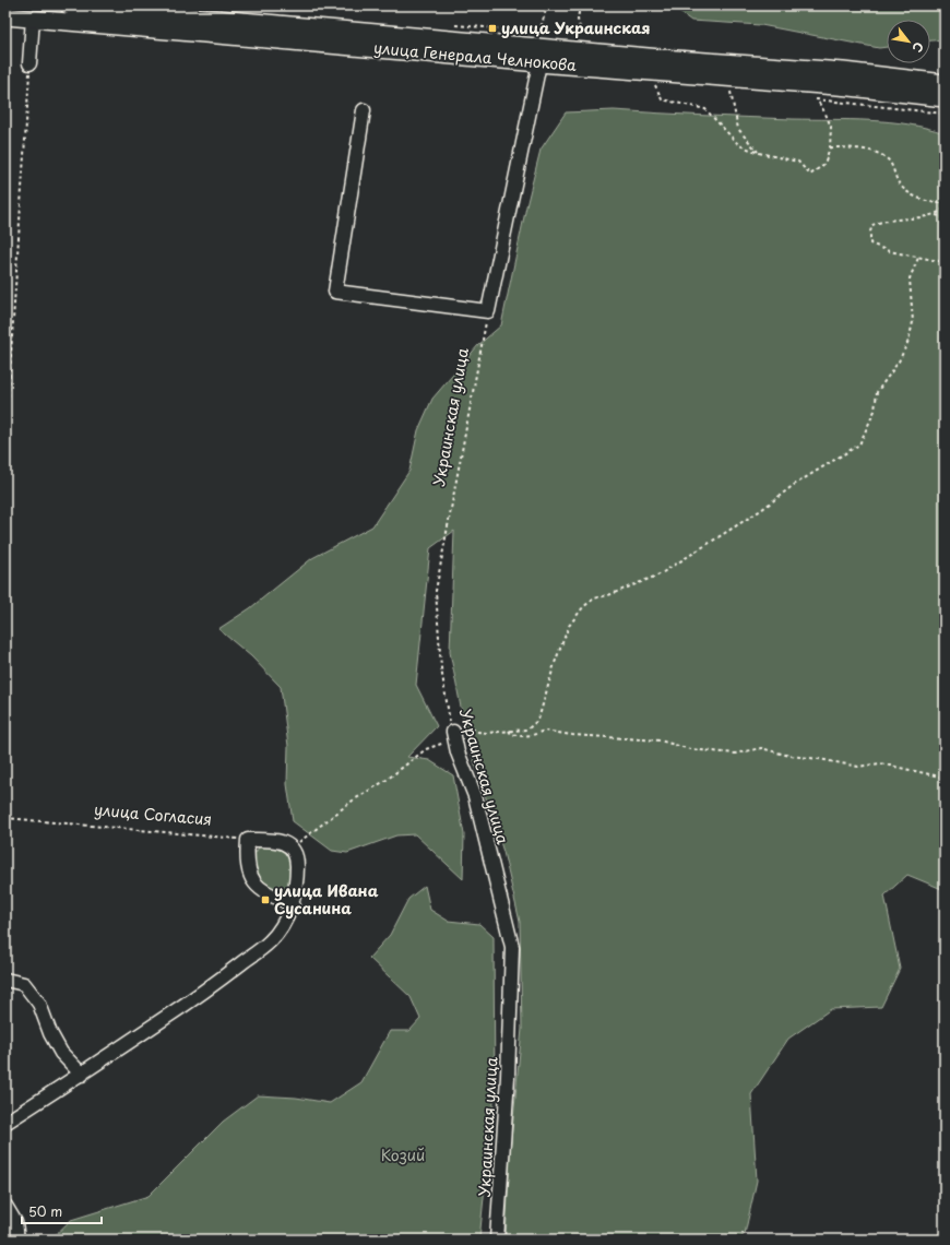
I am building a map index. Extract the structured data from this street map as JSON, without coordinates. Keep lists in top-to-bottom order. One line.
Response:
{"streets":{"main road":["улица Генерала Челнокова"],"street":["Украинская улица"],"path":["улица Согласия"]},"parks":["Козий"],"places":{"transit":["улица Украинская","улица Ивана Сусанина"]},"scale_bar":"50 m","north":"bottom right"}
